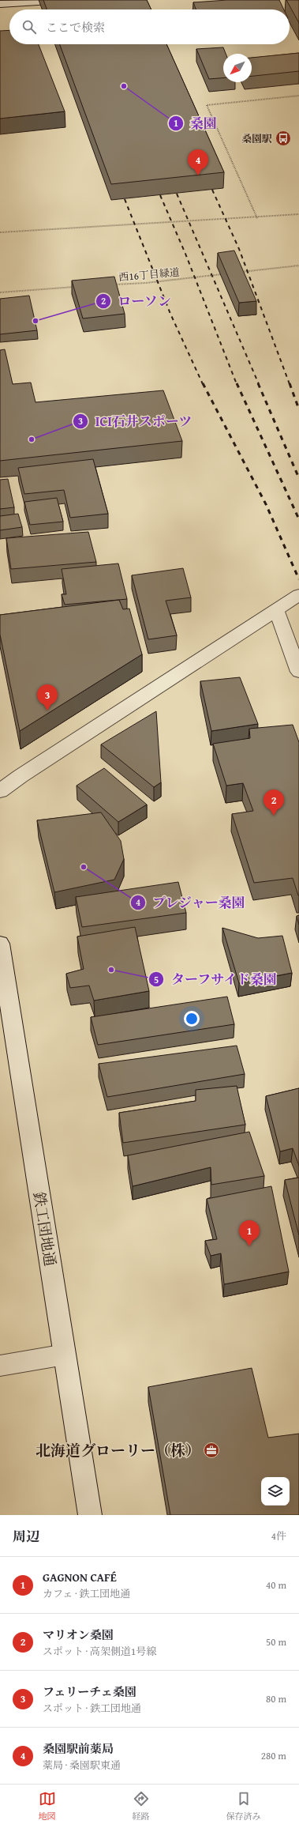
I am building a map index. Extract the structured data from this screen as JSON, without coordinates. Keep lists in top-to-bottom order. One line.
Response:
{"streets":{"street":["鉄工団地通"],"path":["西16丁目緑道"]},"places":{"other":["桑園","ローソン","ICI石井スポーツ","プレジャー桑園","ターフサイド桑園"],"bus stop":["桑園駅"],"office":["北海道グローリー（株）"]},"north":"bottom left","page":{"search":"ここで検索","pins":["4","3","2","1"],"heading":["周辺","4件"],"list":[{"mark":"1","name":"GAGNON CAFÉ","note":"カフェ · 鉄工団地通","value":"40 m"},{"mark":"2","name":"マリオン桑園","note":"スポット · 高架側道1号線","value":"50 m"},{"mark":"3","name":"フェリーチェ桑園","note":"スポット · 鉄工団地通","value":"80 m"},{"mark":"4","name":"桑園駅前薬局","note":"薬局 · 桑園駅東通","value":"280 m"}],"nav":["地図","経路","保存済み"]}}
